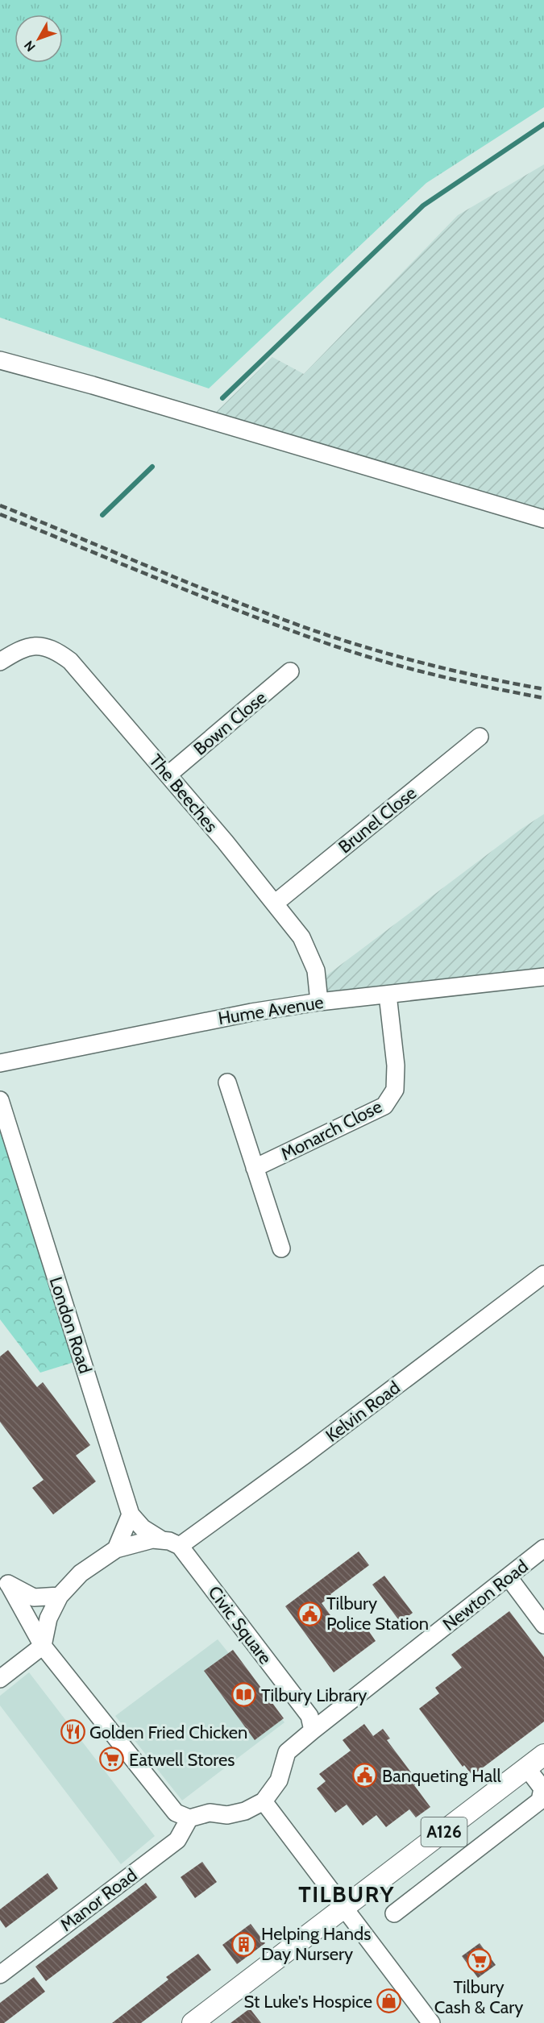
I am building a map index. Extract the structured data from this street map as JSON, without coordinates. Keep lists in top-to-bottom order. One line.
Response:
{"streets":{"main road":["A126"],"street":["Bown Close","The Beeches","Brunel Close","Hume Avenue","Monarch Close","London Road","Kelvin Road","Newton Road","Civic Square","Manor Road"]},"crossings":[["Bown Close","The Beeches"],["The Beeches","Brunel Close"],["The Beeches","Hume Avenue"],["Hume Avenue","Monarch Close"],["Kelvin Road","Civic Square"],["Newton Road","Civic Square"]],"districts":["TILBURY"],"places":{"public building":["Tilbury Police Station","Banqueting Hall"],"library":["Tilbury Library"],"restaurant":["Golden Fried Chicken"],"supermarket":["Eatwell Stores","Tilbury Cash & Cary"],"building":["Helping Hands Day Nursery"],"shop":["St Luke's Hospice"]},"north":"bottom left"}
